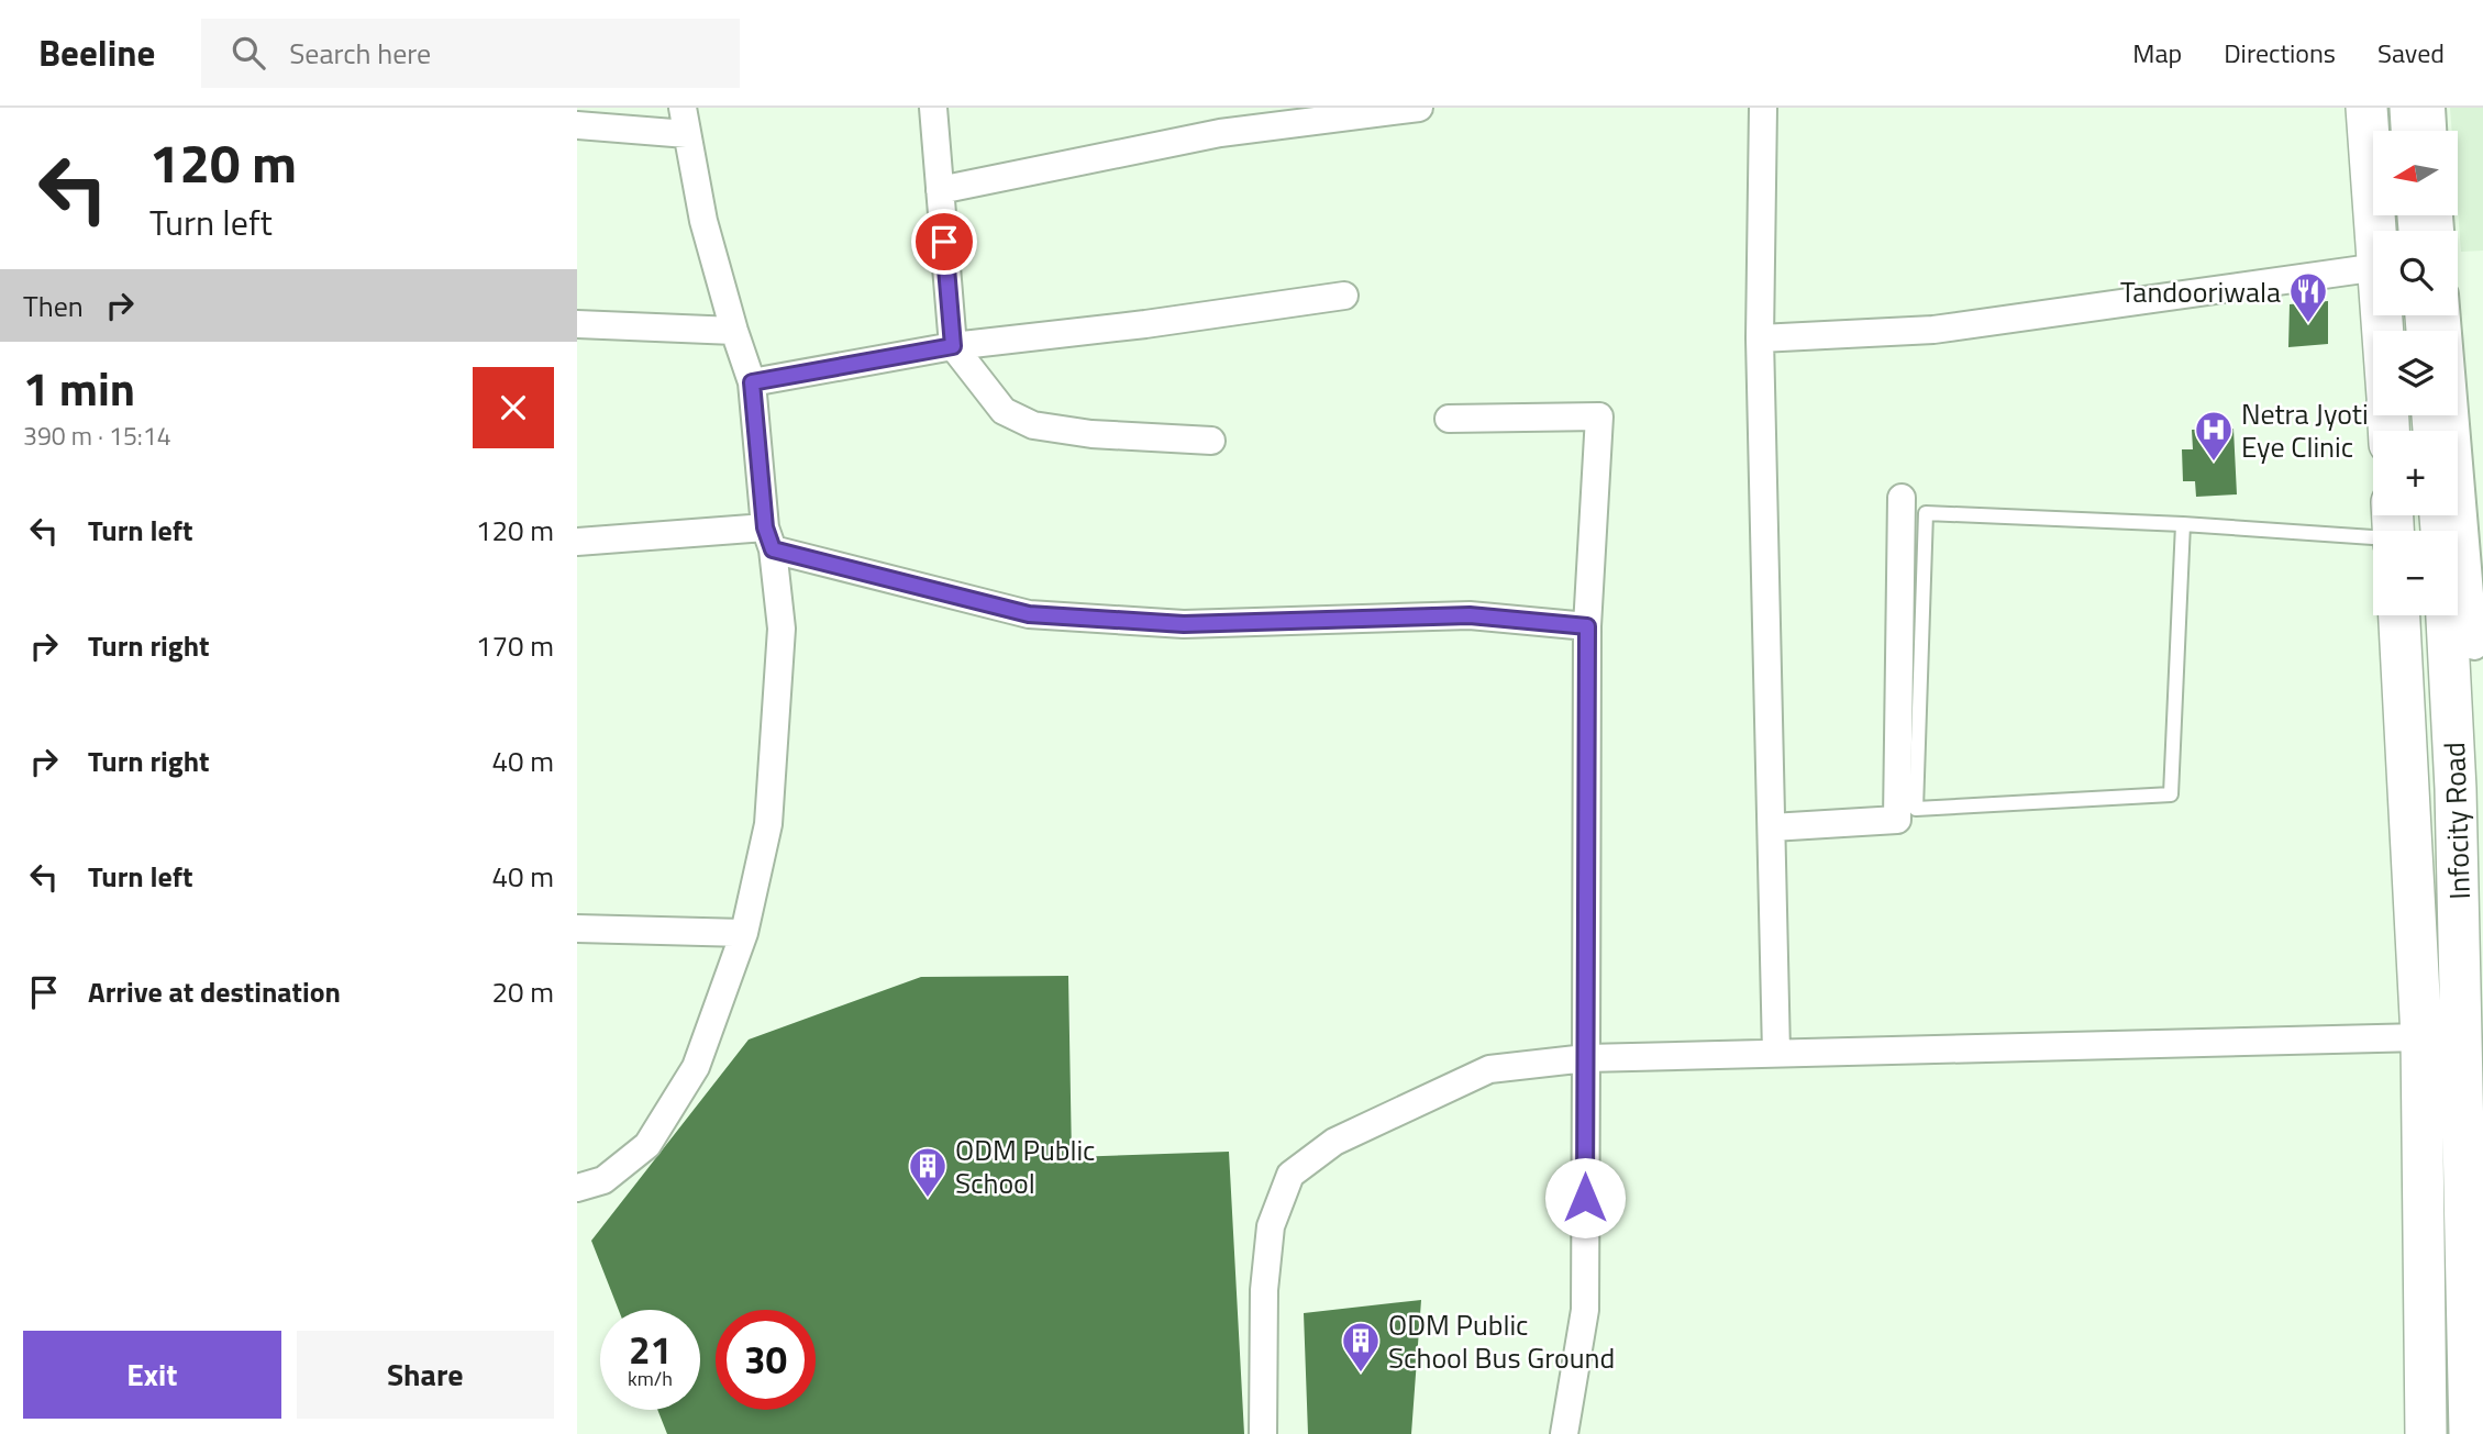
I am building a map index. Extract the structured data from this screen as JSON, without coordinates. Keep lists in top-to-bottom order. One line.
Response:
{"streets":{"main road":["Infocity Road"]},"places":{"restaurant":["Tandooriwala"],"hospital":["Netra Jyoti Eye Clinic"],"building":["ODM Public School","ODM Public School Bus Ground"]},"north":"left","page":{"header":"Beeline","search":"Search here","nav":["Map","Directions","Saved"],"turn":["120 m","Turn left"],"map_buttons":["+","−"],"then":"Then","heading":["1 min","390 m · 15:14"],"list":[{"name":"Turn left","value":"120 m"},{"name":"Turn right","value":"170 m"},{"name":"Turn right","value":"40 m"},{"name":"Turn left","value":"40 m"},{"name":"Arrive at destination","value":"20 m"}],"speed":"21 km/h","limit":"30","buttons":["Exit","Share"]}}
